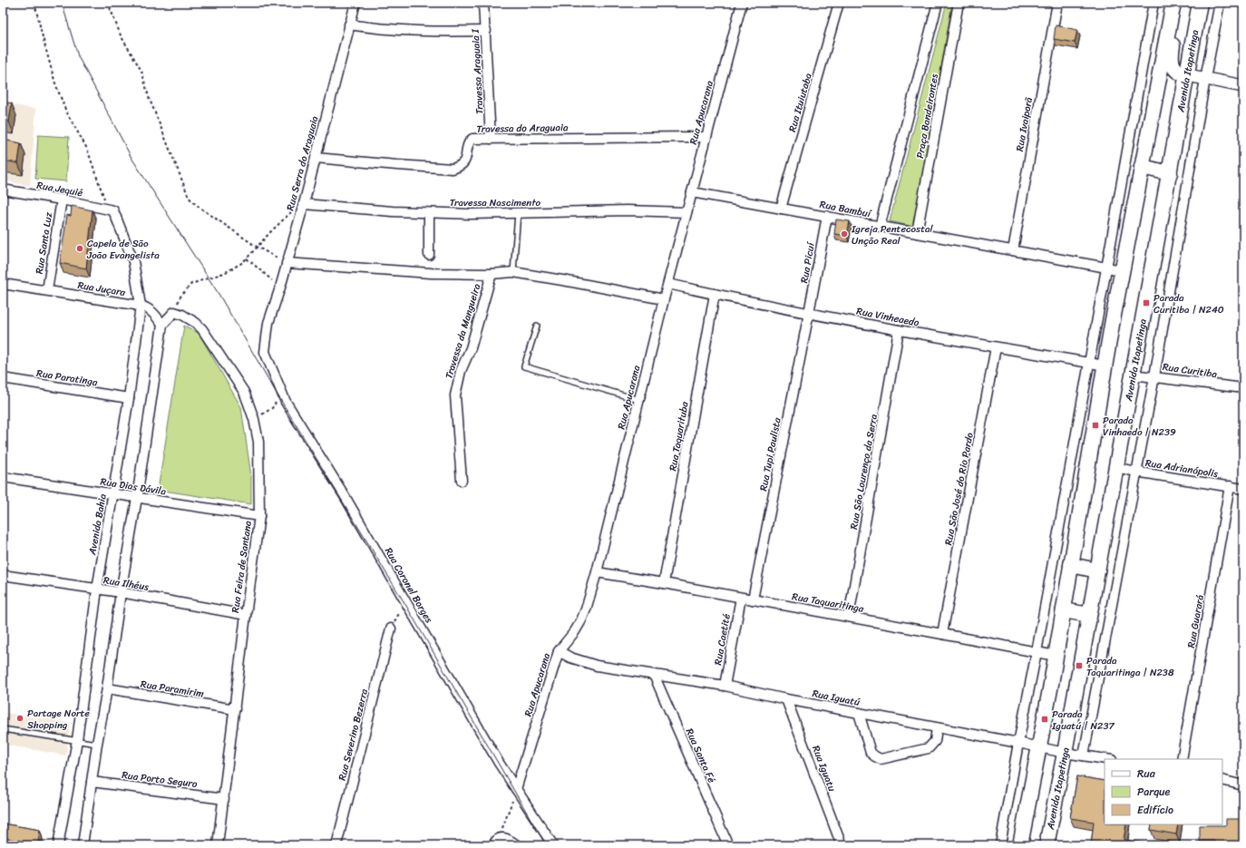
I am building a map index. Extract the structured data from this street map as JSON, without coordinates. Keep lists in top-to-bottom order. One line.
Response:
{"streets":{"main road":["Avenida Itapetinga"],"street":["Travessa Araguaia I","Rua Ituiutaba","Rua Apucarana","Praça Bandeirantes","Rua Ivaiporã","Travessa do Araguaia","Rua Serra do Araguaia","Rua Jequié","Travessa Nascimento","Rua Bambuí","Rua Santa Luz","Rua Picuí","Rua Juçara","Rua Vinheaedo","Travessa da Mangueira","Rua Curitiba","Rua Paratinga","Rua Taquarituba","Rua Tupi Paulista","Rua Adrianópolis","Rua São Lourenço da Serra","Rua Dias Dávila","Rua São José do Rio Pardo","Avenida Bahia","Rua Feira de Santana","Rua Ilhéus","Rua Coronel Borges","Rua Taquaritinga","Rua Guarará","Rua Caetité","Rua Paramirim","Rua Iguatú","Rua Severino Bezerra","Rua Santa Fé","Rua Iguatu","Rua Porto Seguro"]},"crossings":[["Avenida Itapetinga","Rua Curitiba"],["Avenida Itapetinga","Rua Adrianópolis"],["Avenida Itapetinga","Rua Iguatú"],["Travessa Araguaia I","Travessa do Araguaia"],["Rua Ituiutaba","Rua Bambuí"],["Rua Apucarana","Travessa do Araguaia"],["Rua Apucarana","Travessa Nascimento"],["Rua Apucarana","Rua Bambuí"],["Rua Apucarana","Rua Vinheaedo"],["Rua Apucarana","Travessa da Mangueira"],["Rua Apucarana","Rua Coronel Borges"],["Rua Apucarana","Rua Taquaritinga"],["Rua Apucarana","Rua Iguatú"],["Praça Bandeirantes","Rua Bambuí"],["Rua Ivaiporã","Rua Bambuí"],["Travessa do Araguaia","Rua Serra do Araguaia"],["Rua Serra do Araguaia","Travessa Nascimento"],["Rua Serra do Araguaia","Travessa da Mangueira"],["Rua Serra do Araguaia","Rua Coronel Borges"],["Rua Jequié","Rua Santa Luz"],["Rua Jequié","Avenida Bahia"],["Rua Bambuí","Rua Picuí"],["Rua Santa Luz","Rua Juçara"],["Rua Picuí","Rua Vinheaedo"],["Rua Picuí","Rua Tupi Paulista"],["Rua Juçara","Avenida Bahia"],["Rua Vinheaedo","Rua Taquarituba"],["Rua Vinheaedo","Rua Tupi Paulista"],["Rua Vinheaedo","Rua São Lourenço da Serra"],["Rua Vinheaedo","Rua São José do Rio Pardo"],["Rua Paratinga","Avenida Bahia"],["Rua Taquarituba","Rua Taquaritinga"],["Rua Tupi Paulista","Rua Taquaritinga"],["Rua Adrianópolis","Rua Guarará"],["Rua São Lourenço da Serra","Rua Taquaritinga"],["Rua Dias Dávila","Avenida Bahia"],["Rua Dias Dávila","Rua Feira de Santana"],["Rua São José do Rio Pardo","Rua Taquaritinga"],["Avenida Bahia","Rua Ilhéus"],["Rua Feira de Santana","Rua Ilhéus"],["Rua Feira de Santana","Rua Paramirim"],["Rua Feira de Santana","Rua Porto Seguro"],["Rua Taquaritinga","Rua Caetité"],["Rua Caetité","Rua Iguatú"],["Rua Iguatú","Rua Santa Fé"],["Rua Iguatú","Rua Iguatu"]],"places":{"other":["Igreja Pentecostal Unção Real","Capela de São João Evangelista","Partage Norte Shopping"],"transit":["Parada Curitiba | N240","Parada Vinhaedo | N239","Parada Taquaritinga | N238","Parada Iguatú | N237"]},"legend":["Rua","Parque","Edifício"]}
